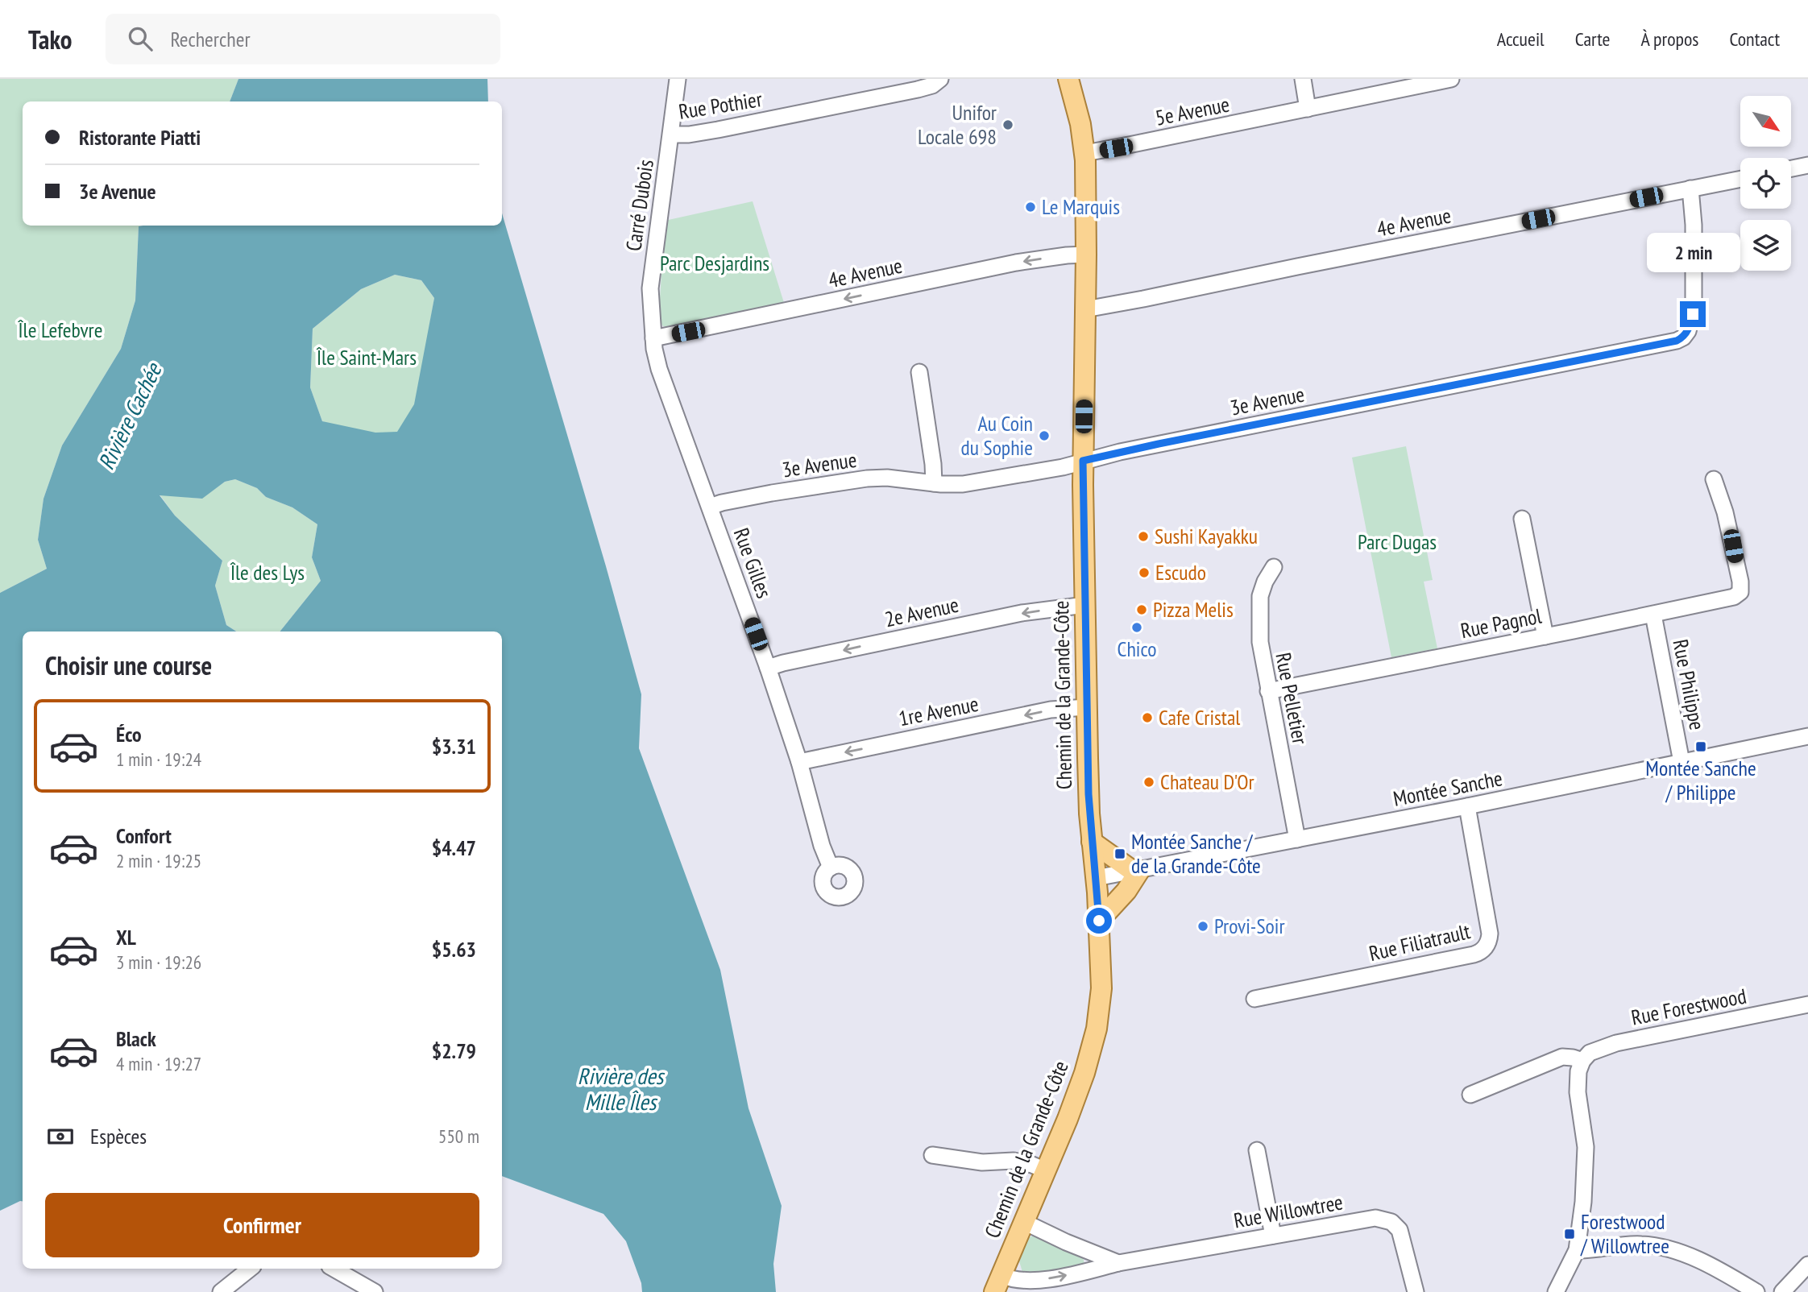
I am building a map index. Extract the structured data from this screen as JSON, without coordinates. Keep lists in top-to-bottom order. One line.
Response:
{"streets":{"main road":["Chemin de la Grande-Côte"],"street":["Rue Pothier","5e Avenue","Carré Dubois","4e Avenue","3e Avenue","Rue Gilles","2e Avenue","Rue Pagnol","Rue Philippe","Rue Pelletier","1re Avenue","Montée Sanche","Rue Filiatrault","Rue Forestwood","Rue Willowtree"]},"crossings":[["Rue Pothier","Carré Dubois"],["5e Avenue","Chemin de la Grande-Côte"],["Carré Dubois","4e Avenue"],["Carré Dubois","Rue Gilles"],["4e Avenue","3e Avenue"],["4e Avenue","Rue Gilles"],["4e Avenue","Chemin de la Grande-Côte"],["3e Avenue","Rue Gilles"],["3e Avenue","Chemin de la Grande-Côte"],["Rue Gilles","2e Avenue"],["Rue Gilles","1re Avenue"],["2e Avenue","Chemin de la Grande-Côte"],["Rue Pagnol","Rue Philippe"],["Rue Pagnol","Rue Pelletier"],["Rue Philippe","Montée Sanche"],["Chemin de la Grande-Côte","1re Avenue"],["Chemin de la Grande-Côte","Montée Sanche"],["Chemin de la Grande-Côte","Rue Willowtree"],["Rue Pelletier","Montée Sanche"],["Montée Sanche","Rue Filiatrault"]],"one_way":["4e Avenue","2e Avenue","1re Avenue"],"water":["Rivière Cachée","Rivière des Mille Îles"],"parks":["Parc Desjardins","Île Lefebvre","Île Saint-Mars","Parc Dugas","Île des Lys"],"places":{"other":["Unifor Locale 698","Le Marquis","Au Coin du Sophie","Sushi Kayakku","Escudo","Pizza Melis","Chico","Cafe Cristal","Chateau D'Or","Provi-Soir"],"transit":["Montée Sanche / Philippe","Montée Sanche / de la Grande-Côte","Forestwood / Willowtree"]},"north":"bottom right","page":{"header":"Tako","search":"Rechercher","nav":["Accueil","Carte","À propos","Contact"],"banner":["Ristorante Piatti","3e Avenue"],"bubble":"2 min","heading":"Choisir une course","list":[{"name":"Éco","note":"1 min · 19:24","value":"$3.31"},{"name":"Confort","note":"2 min · 19:25","value":"$4.47"},{"name":"XL","note":"3 min · 19:26","value":"$5.63"},{"name":"Black","note":"4 min · 19:27","value":"$2.79"}],"pay":["Espèces","550 m"],"buttons":"Confirmer"}}
